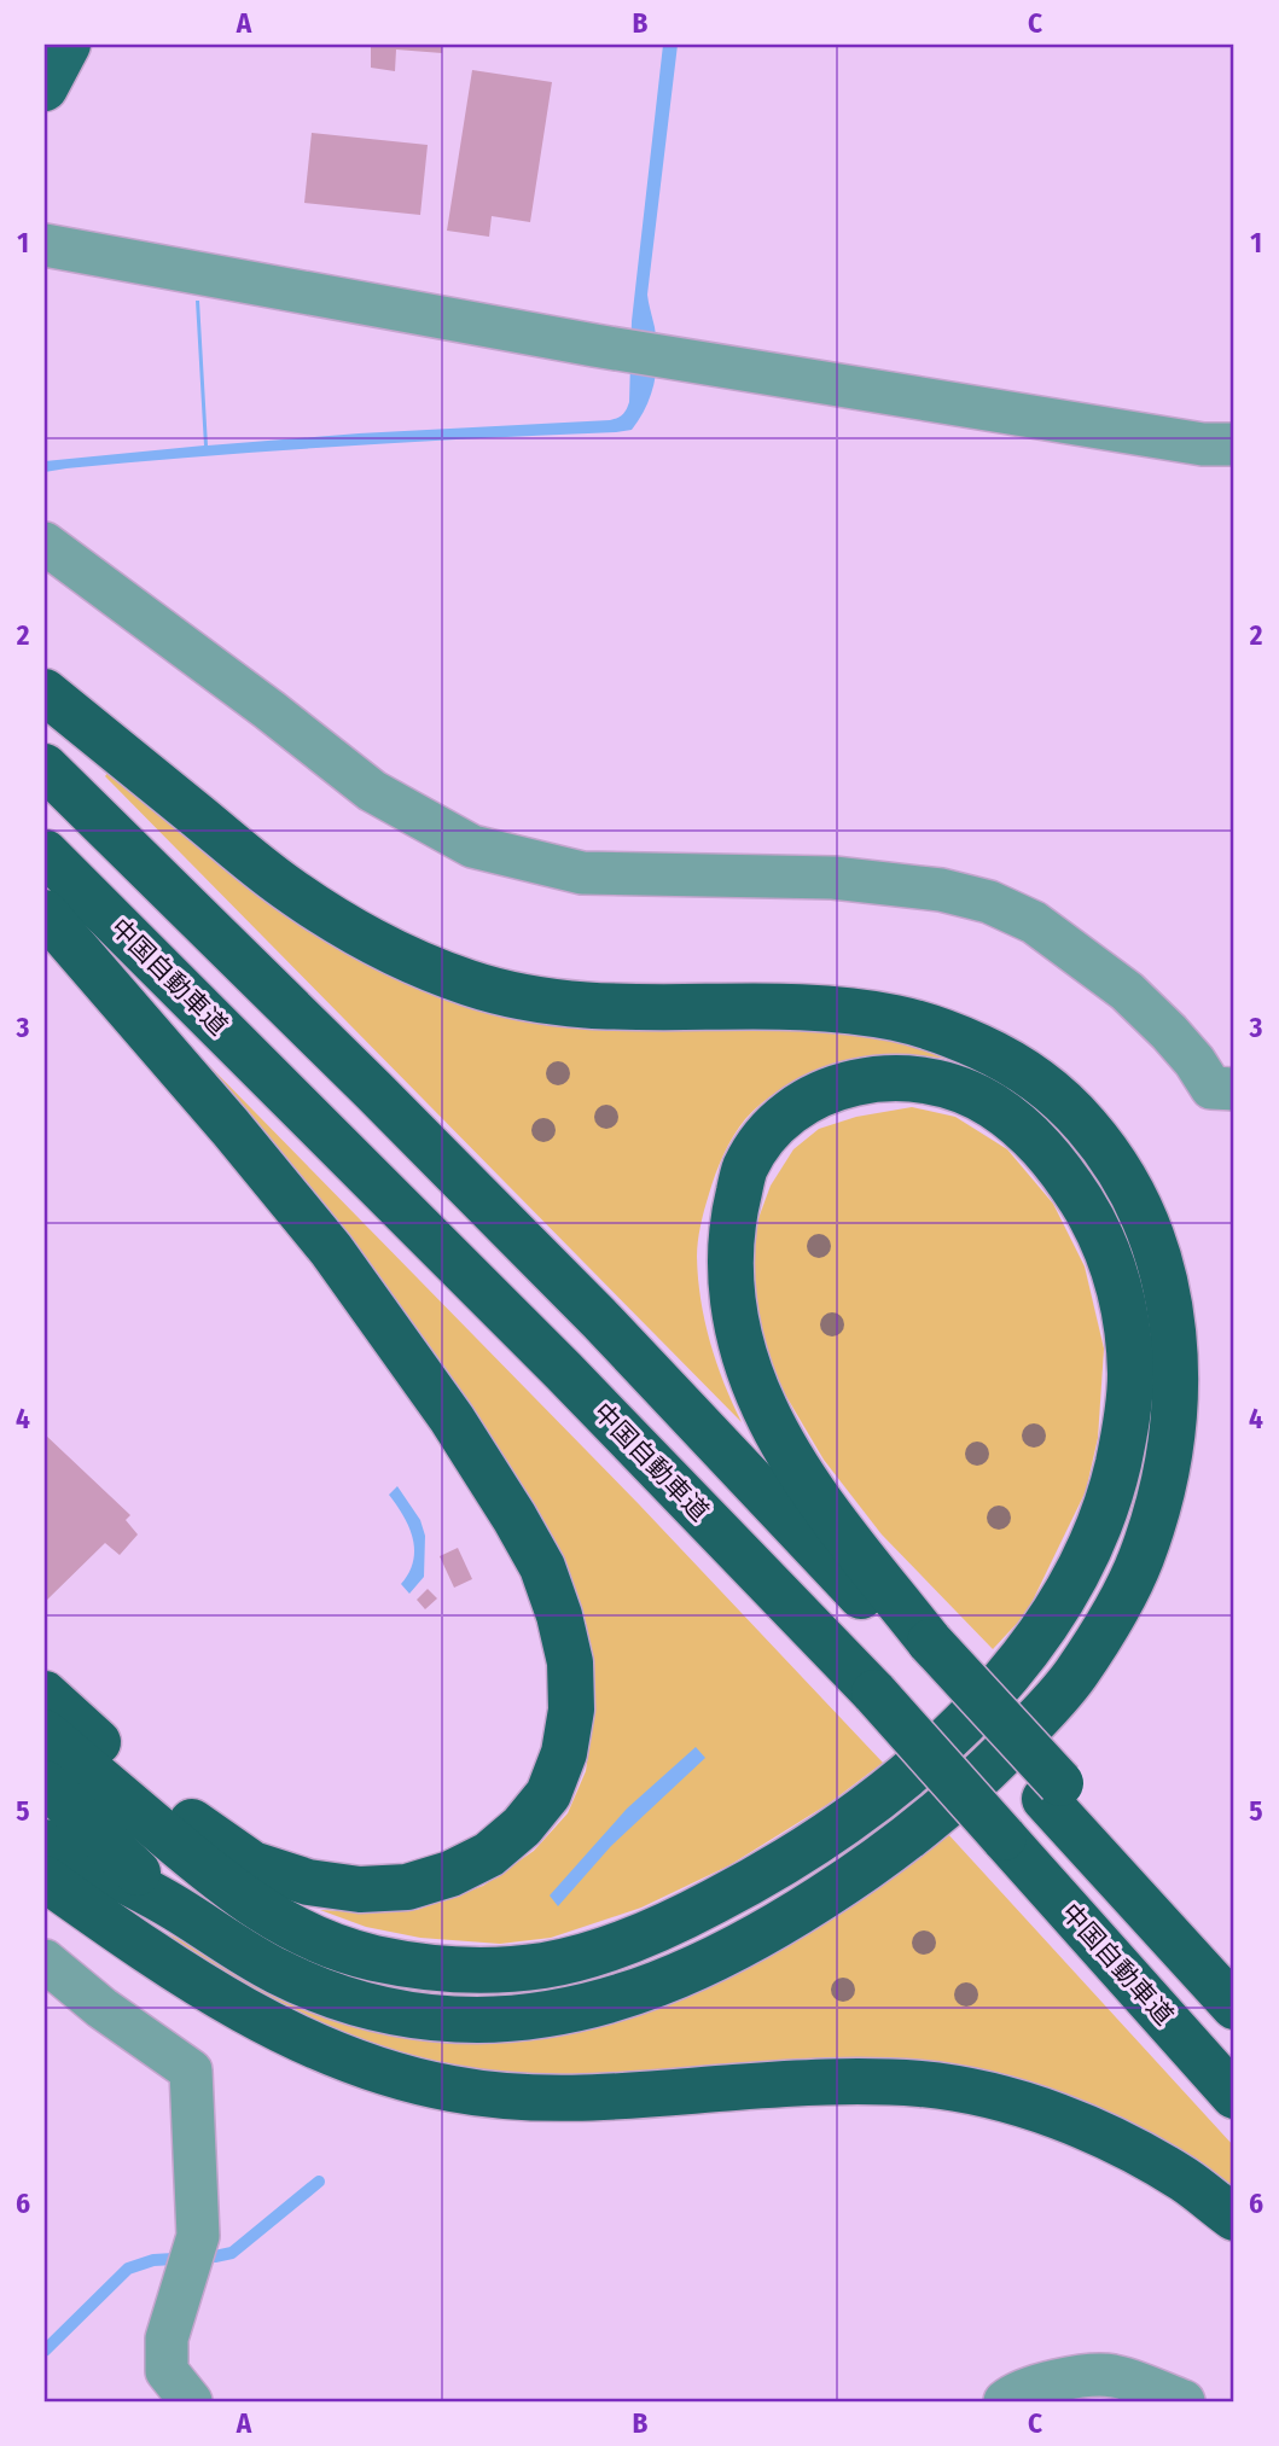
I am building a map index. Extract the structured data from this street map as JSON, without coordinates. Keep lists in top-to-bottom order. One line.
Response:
{"streets":{"highway":["中国自動車道"]},"grid":{"columns":["A","B","C"],"rows":["1","2","3","4","5","6"]}}
